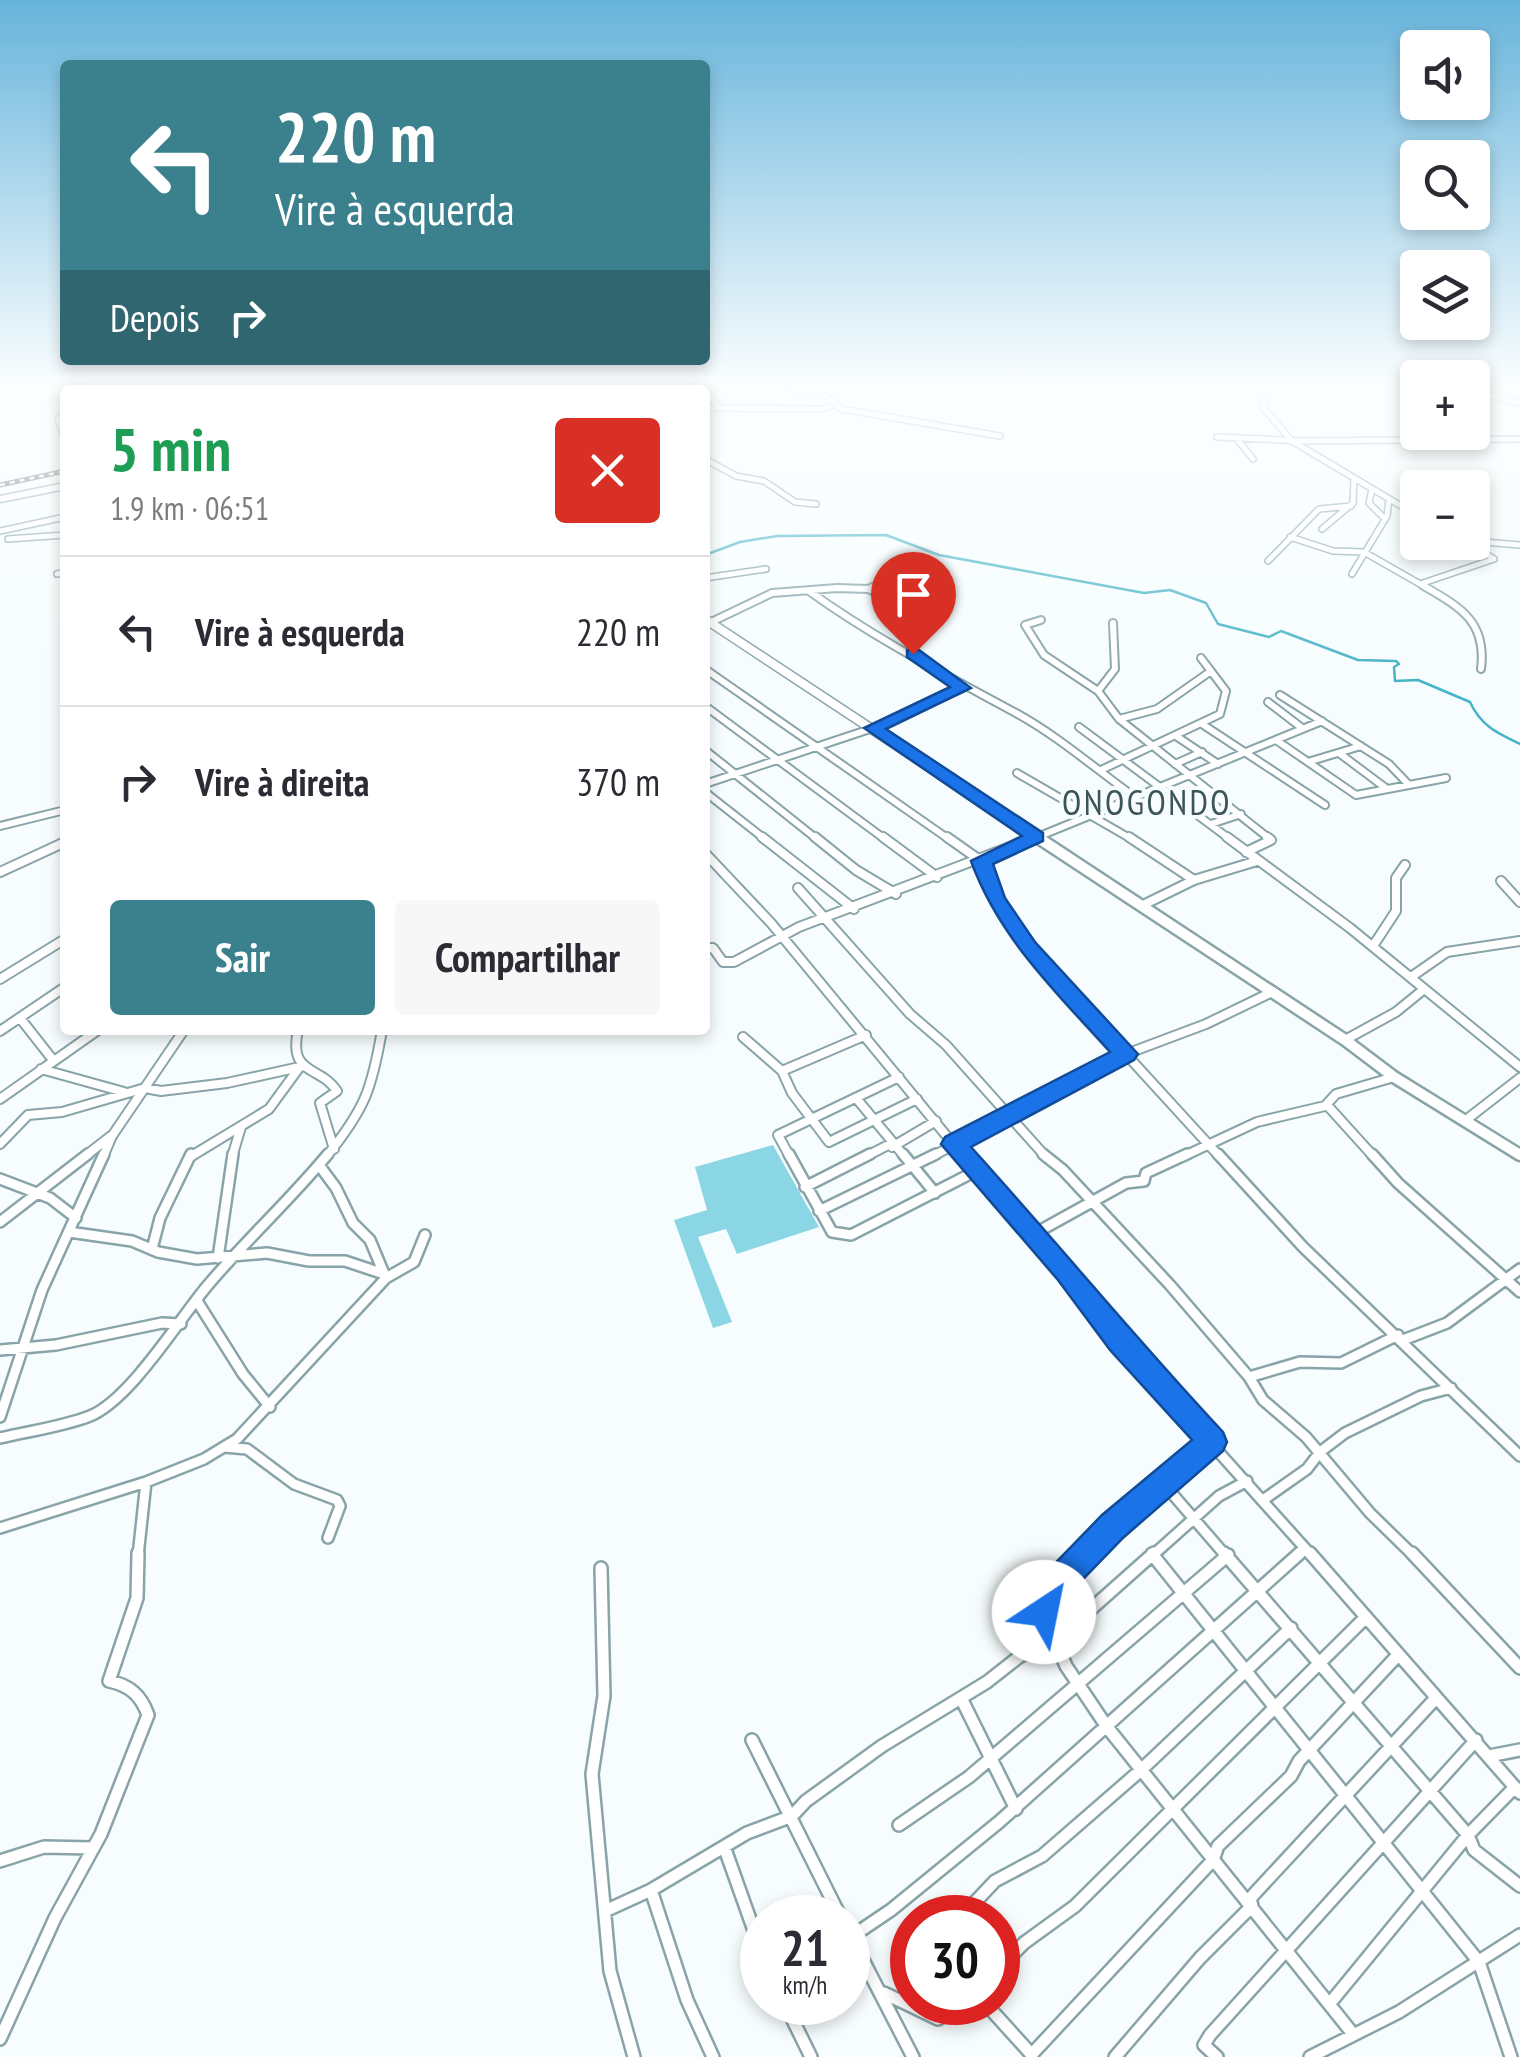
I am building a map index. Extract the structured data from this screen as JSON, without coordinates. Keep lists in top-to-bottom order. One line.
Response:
{"districts":["ONOGONDO"],"page":{"map_buttons":["+","−"],"turn":["220 m","Vire à esquerda"],"then":"Depois","heading":["5 min","1.9 km · 06:51"],"list":[{"name":"Vire à esquerda","value":"220 m"},{"name":"Vire à direita","value":"370 m"}],"buttons":["Sair","Compartilhar"],"speed":"21 km/h","limit":"30"}}
